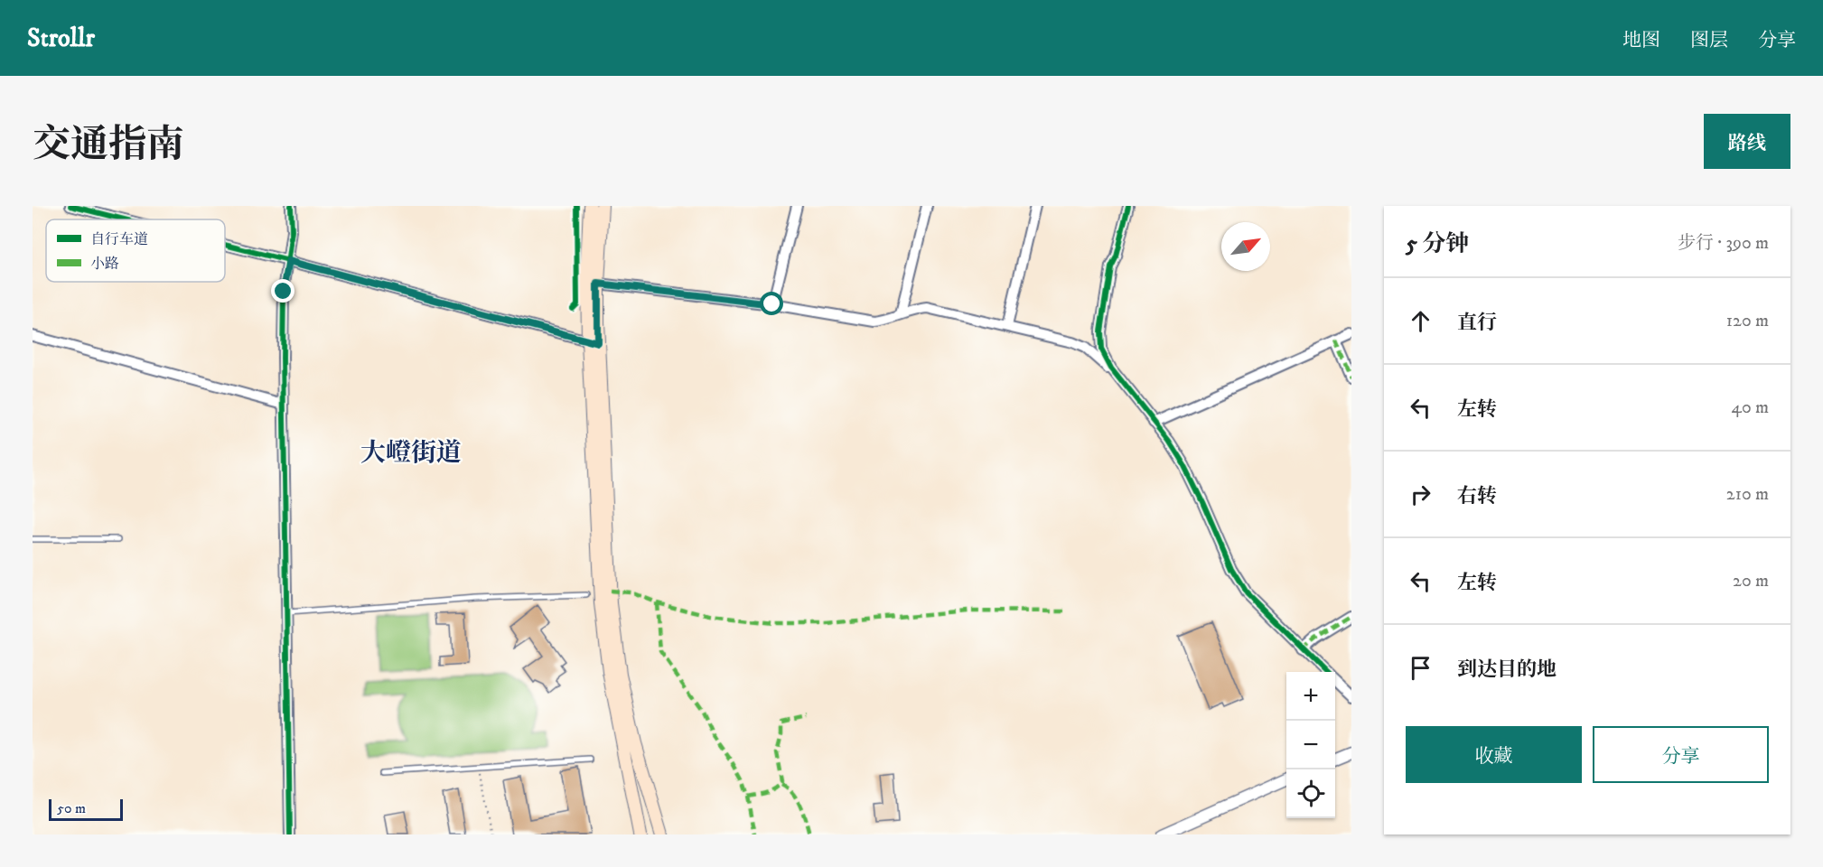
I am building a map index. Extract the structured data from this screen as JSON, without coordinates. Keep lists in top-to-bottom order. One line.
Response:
{"districts":["大嶝街道"],"legend":["自行车道","小路"],"scale_bar":"50 m","north":"top right","page":{"header":"Strollr","nav":["地图","图层","分享"],"title":"交通指南","buttons":["路线",["收藏","分享"]],"heading":["5 分钟","步行 · 390 m"],"list":[["直行","120 m"],["左转","40 m"],["右转","210 m"],["左转","20 m"],"到达目的地"],"map_buttons":["+","−"],"scale":"50 m"}}
